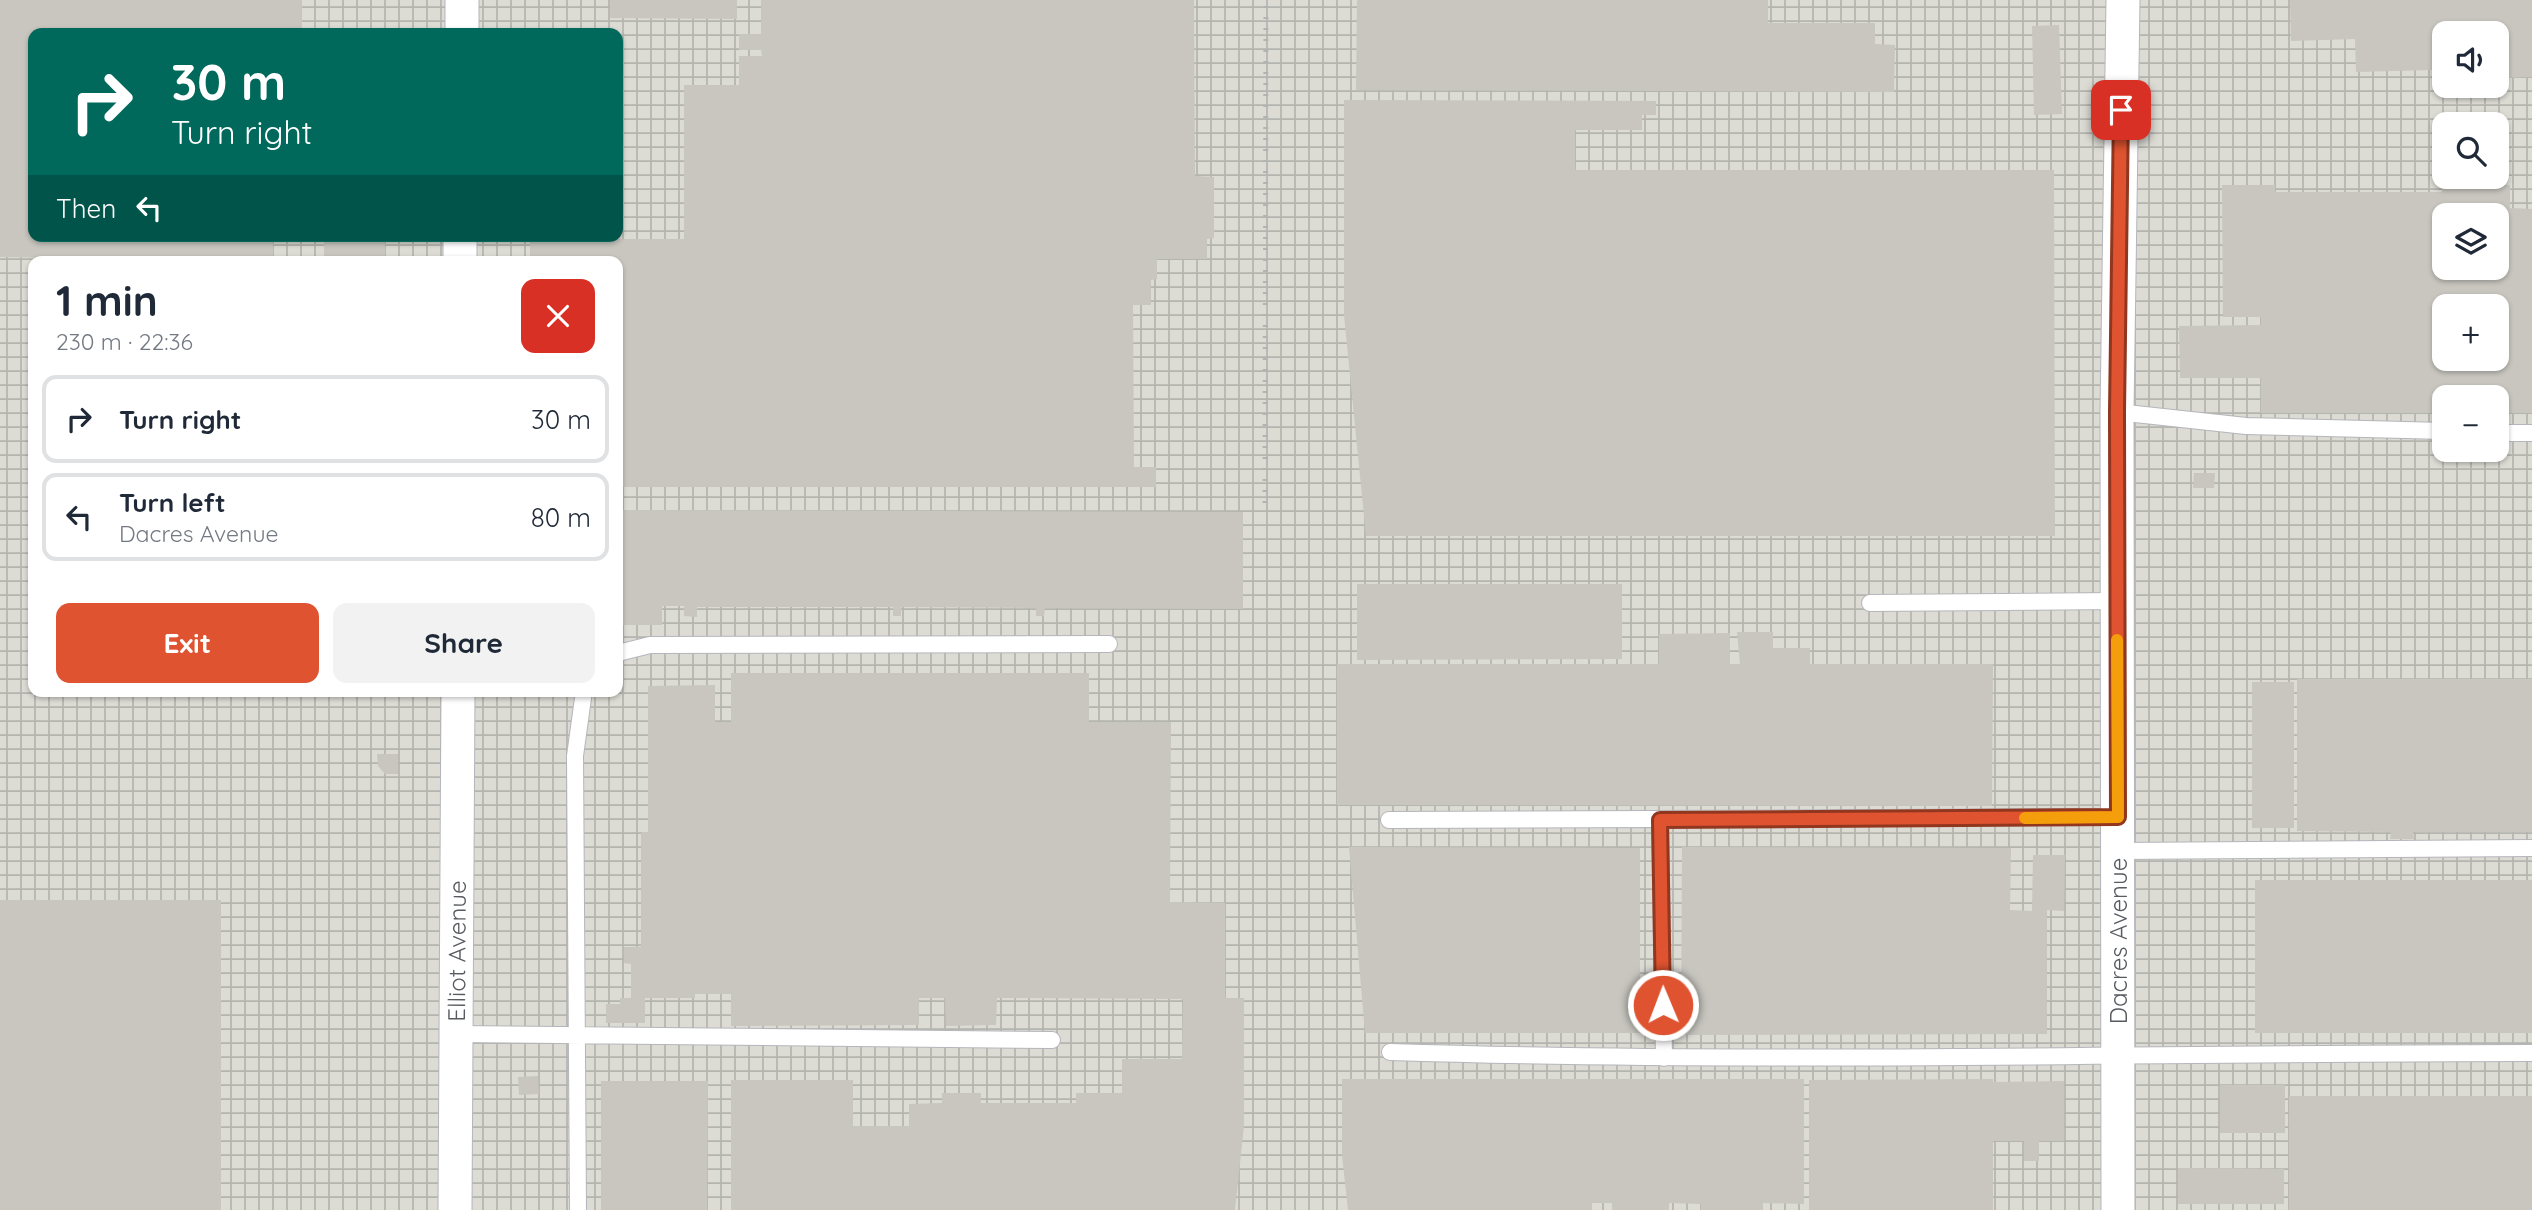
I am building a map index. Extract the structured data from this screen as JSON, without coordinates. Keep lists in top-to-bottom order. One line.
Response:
{"streets":{"street":["Dacres Avenue","Elliot Avenue"]},"page":{"map_buttons":["+","−"],"turn":["30 m","Turn right"],"then":"Then","heading":["1 min","230 m · 22:36"],"list":[{"name":"Turn right","value":"30 m"},{"name":"Turn left","note":"Dacres Avenue","value":"80 m"}],"buttons":["Exit","Share"]}}
